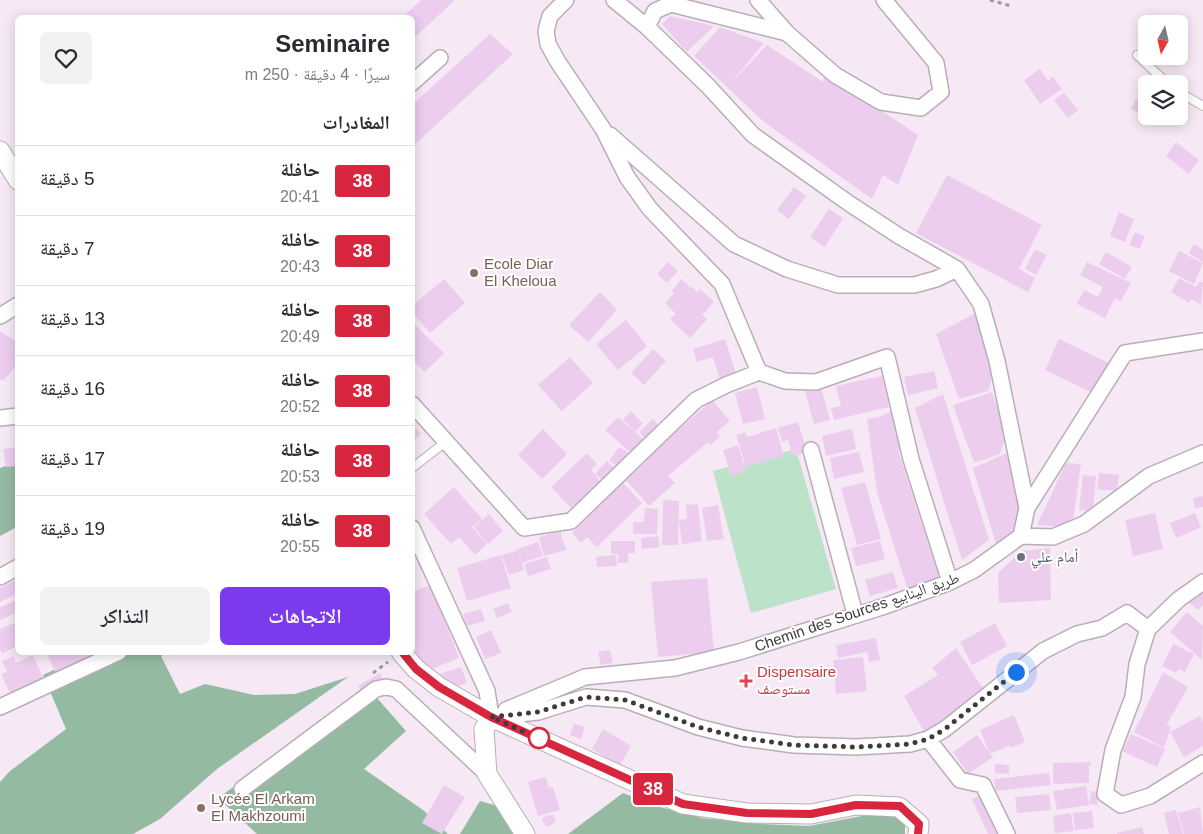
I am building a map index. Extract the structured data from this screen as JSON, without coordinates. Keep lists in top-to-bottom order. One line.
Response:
{"streets":{"street":["Chemin des Sources طريق الينابيع"]},"places":{"other":["Ecole Diar El Kheloua","أمام علي","Lycée El Arkam El Makhzoumi"],"health":["Dispensaire مستوصف"]},"lines":["bus line 38"],"north":"bottom","page":{"on_map":"38","heading":[["Seminaire","سيرًا · 4 دقيقة · 250 m"],"المغادرات"],"list":[{"mark":"38","name":"حافلة","note":"20:41","value":"5 دقيقة"},{"mark":"38","name":"حافلة","note":"20:43","value":"7 دقيقة"},{"mark":"38","name":"حافلة","note":"20:49","value":"13 دقيقة"},{"mark":"38","name":"حافلة","note":"20:52","value":"16 دقيقة"},{"mark":"38","name":"حافلة","note":"20:53","value":"17 دقيقة"},{"mark":"38","name":"حافلة","note":"20:55","value":"19 دقيقة"}],"buttons":["الاتجاهات","التذاكر"]}}
